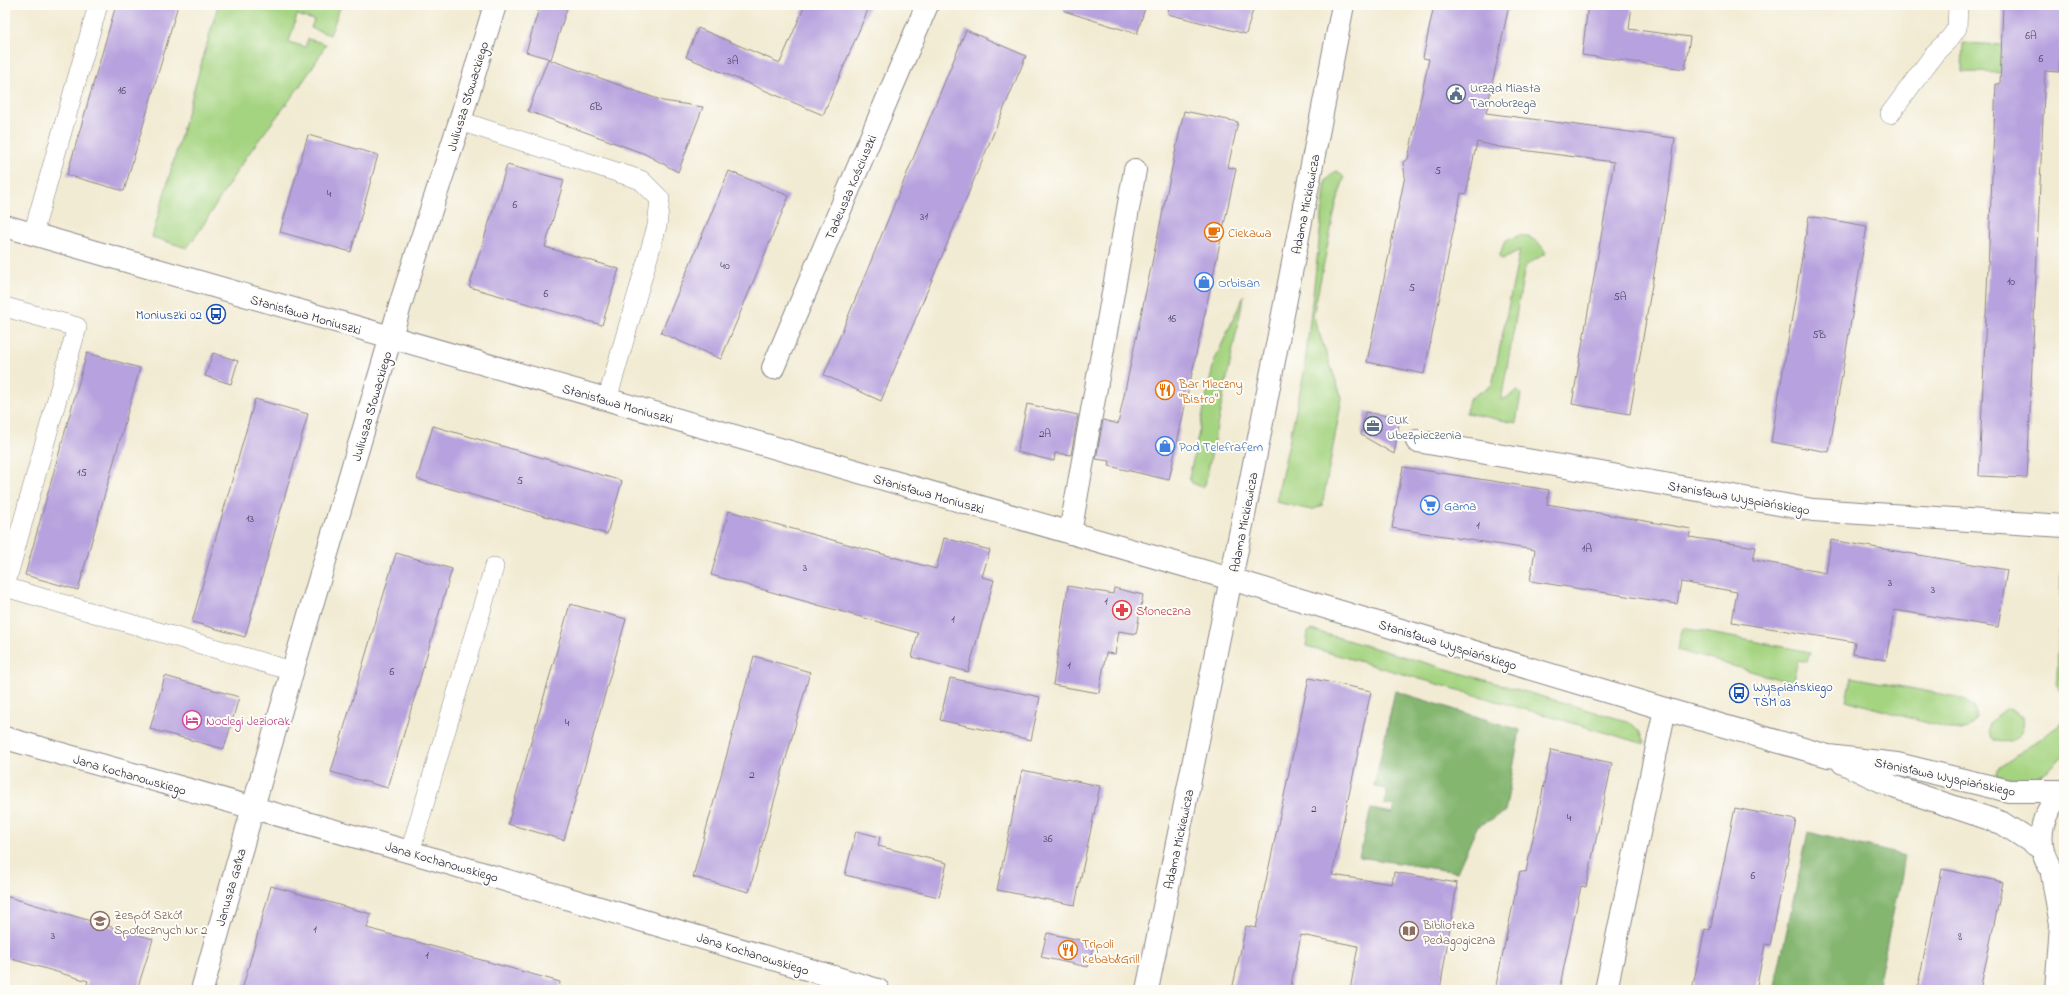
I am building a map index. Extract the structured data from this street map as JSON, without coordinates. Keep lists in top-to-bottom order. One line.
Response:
{"streets":{"street":["Juliusza Słowackiego","Tadeusza Kościuszki","Adama Mickiewicza","Stanisława Moniuszki","Stanisława Wyspiańskiego","Jana Kochanowskiego","Janusza Gałka"]},"crossings":[["Juliusza Słowackiego","Stanisława Moniuszki"],["Juliusza Słowackiego","Jana Kochanowskiego"],["Juliusza Słowackiego","Janusza Gałka"],["Adama Mickiewicza","Stanisława Moniuszki"],["Adama Mickiewicza","Stanisława Wyspiańskiego"],["Stanisława Moniuszki","Stanisława Wyspiańskiego"],["Jana Kochanowskiego","Janusza Gałka"]],"places":{"public building":["Urząd Miasta Tarnobrzega"],"cafe":["Ciekawa"],"shop":["Orbisan","Pod Telefrafem"],"bus stop":["Moniuszki 02","Wyspiańskiego TSM 03"],"restaurant":["Bar Mleczny \"Bistro\"","Tripoli Kebab&Grill"],"office":["CUK Ubezpieczenia"],"supermarket":["Gama"],"pharmacy":["Słoneczna"],"hotel":["Noclegi Jeziorak"],"school or university":["Zespół Szkół Społecznych Nr 2"],"library":["Biblioteka Pedagogiczna"]},"house_numbers":["6A","6","3A","16","6B","5","4","6","31","40","10","5","6","5A","16","5B","2A","15","5","13","1","1A","3","3","3","1","1","1","6","4","2","2","4","36","6","1","3","8","1"]}
